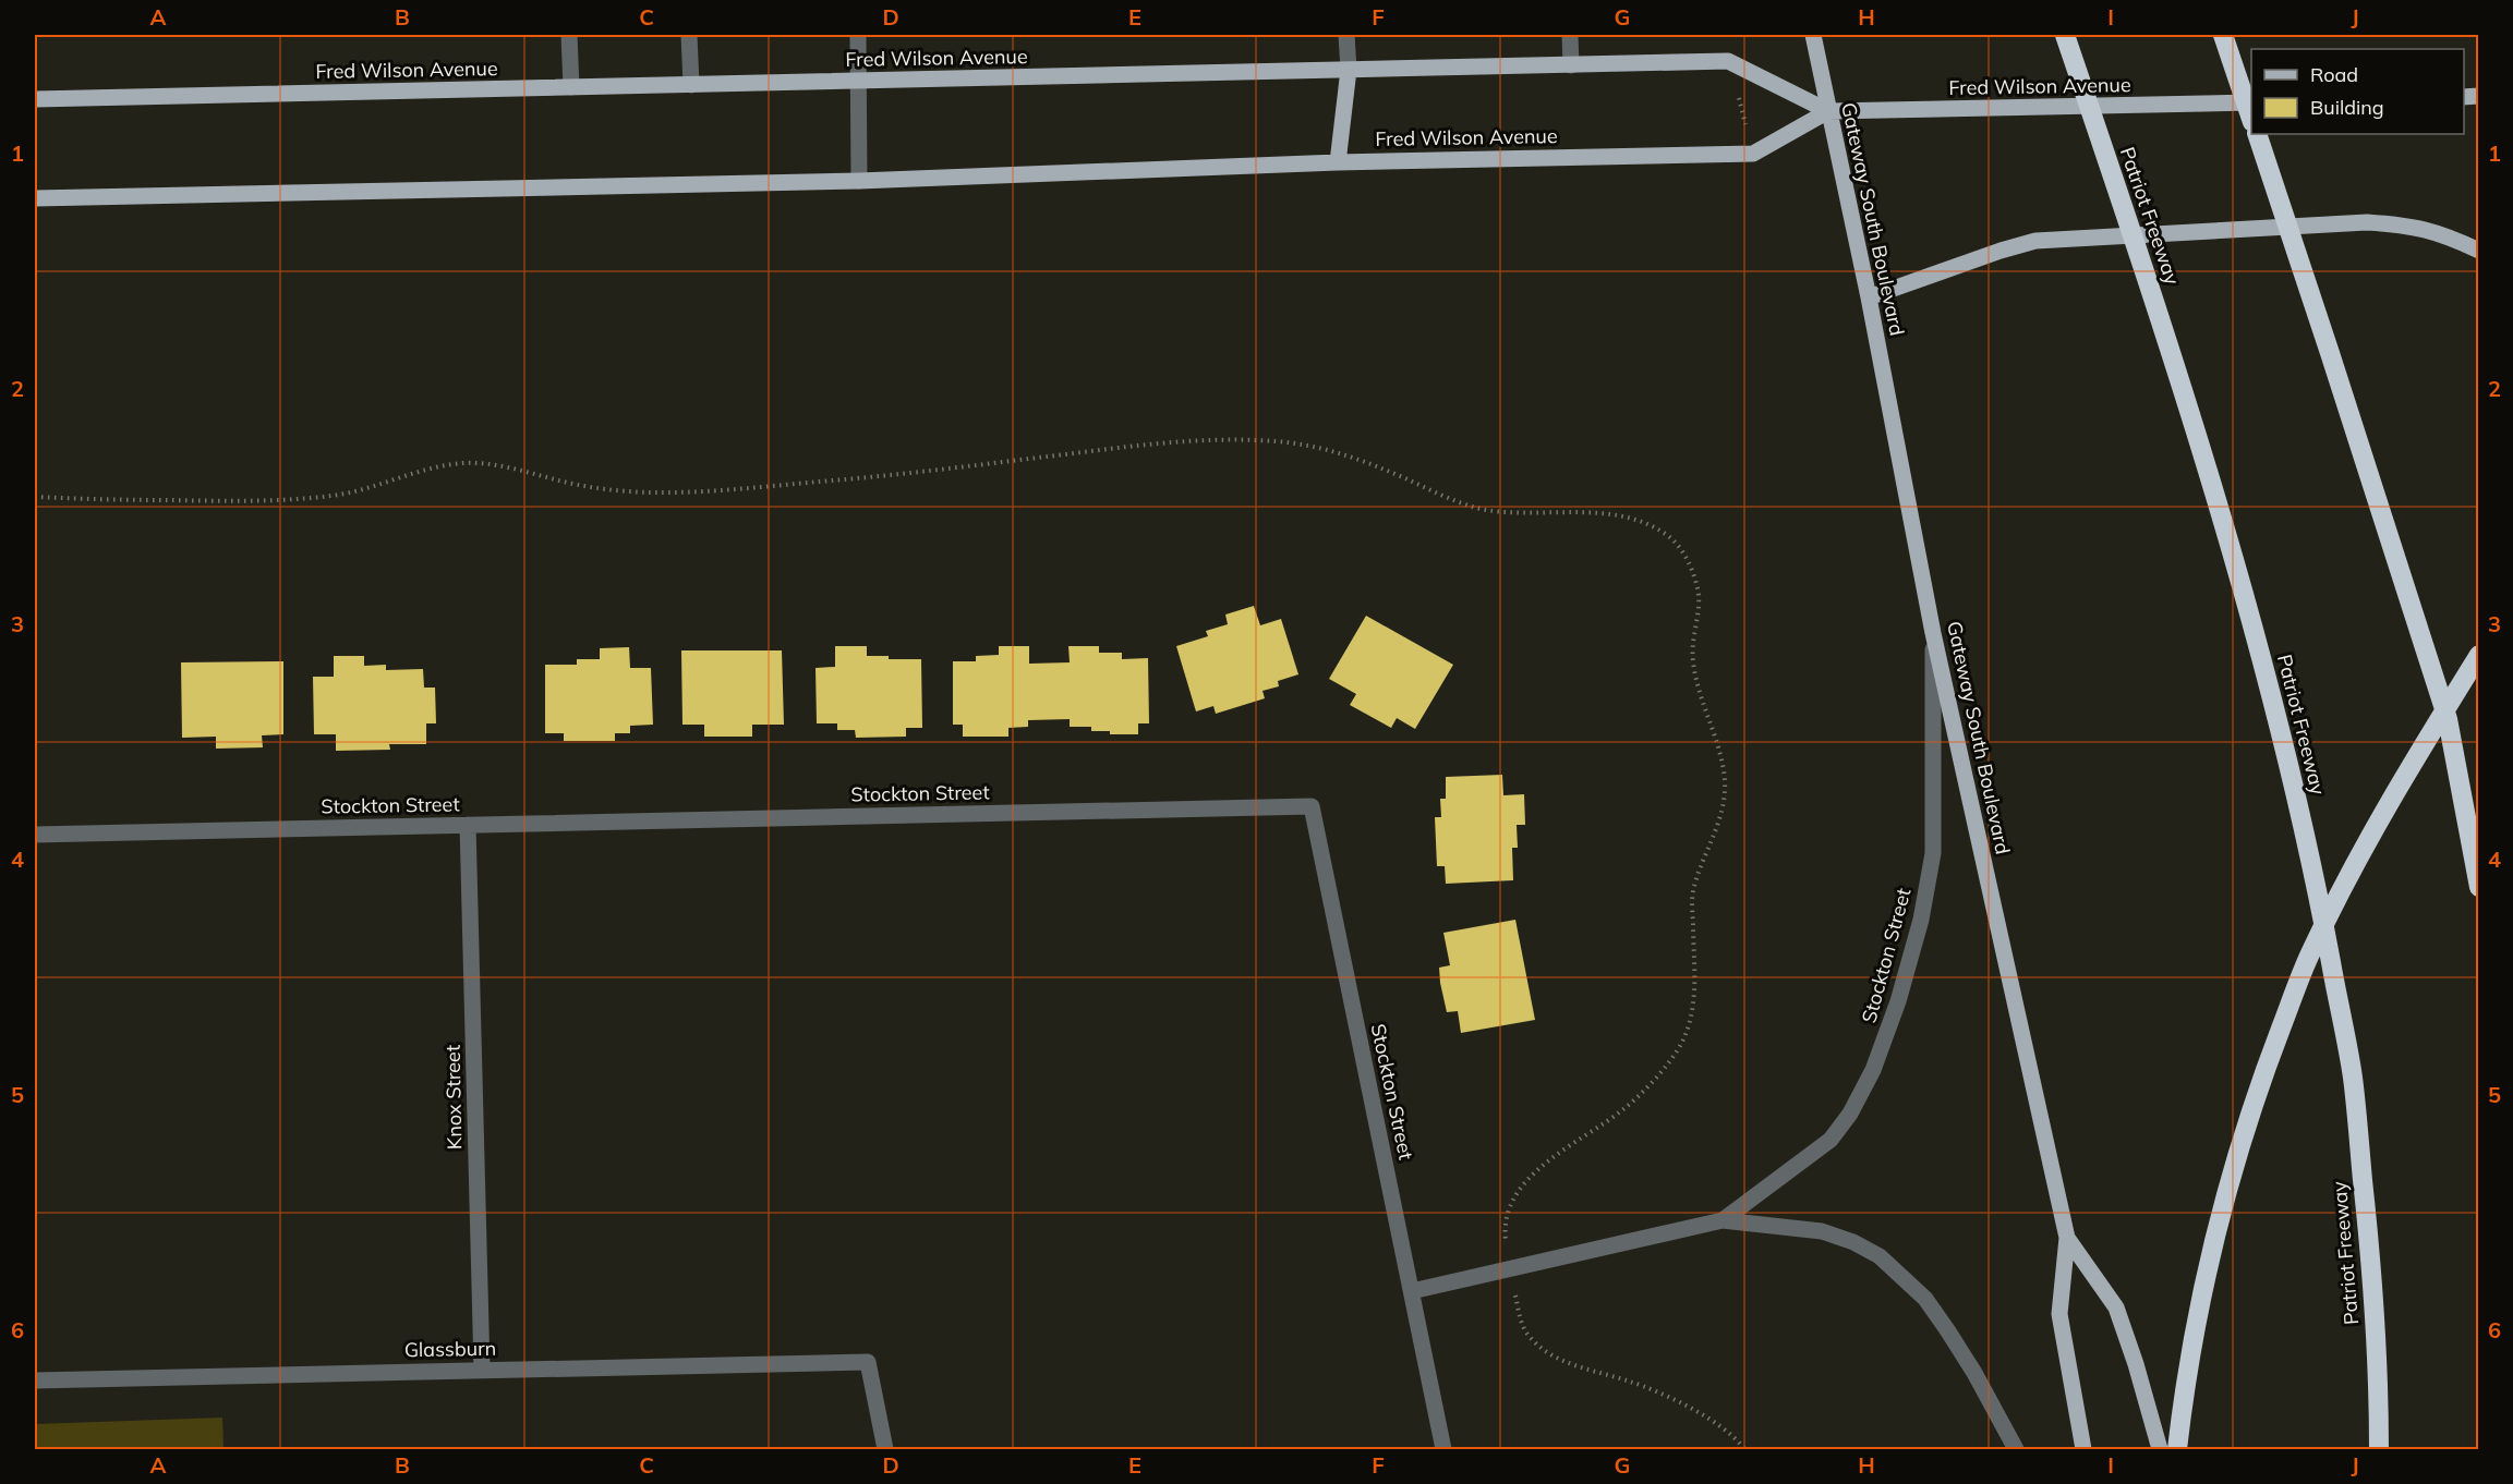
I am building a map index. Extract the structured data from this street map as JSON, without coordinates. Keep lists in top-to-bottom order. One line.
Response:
{"streets":{"highway":["Patriot Freeway"],"main road":["Fred Wilson Avenue","Gateway South Boulevard"],"street":["Stockton Street","Knox Street","Glassburn"]},"crossings":[["Fred Wilson Avenue","Gateway South Boulevard"],["Gateway South Boulevard","Stockton Street"],["Stockton Street","Knox Street"],["Knox Street","Glassburn"]],"legend":["Road","Building"],"grid":{"columns":["A","B","C","D","E","F","G","H","I","J"],"rows":["1","2","3","4","5","6"]}}
